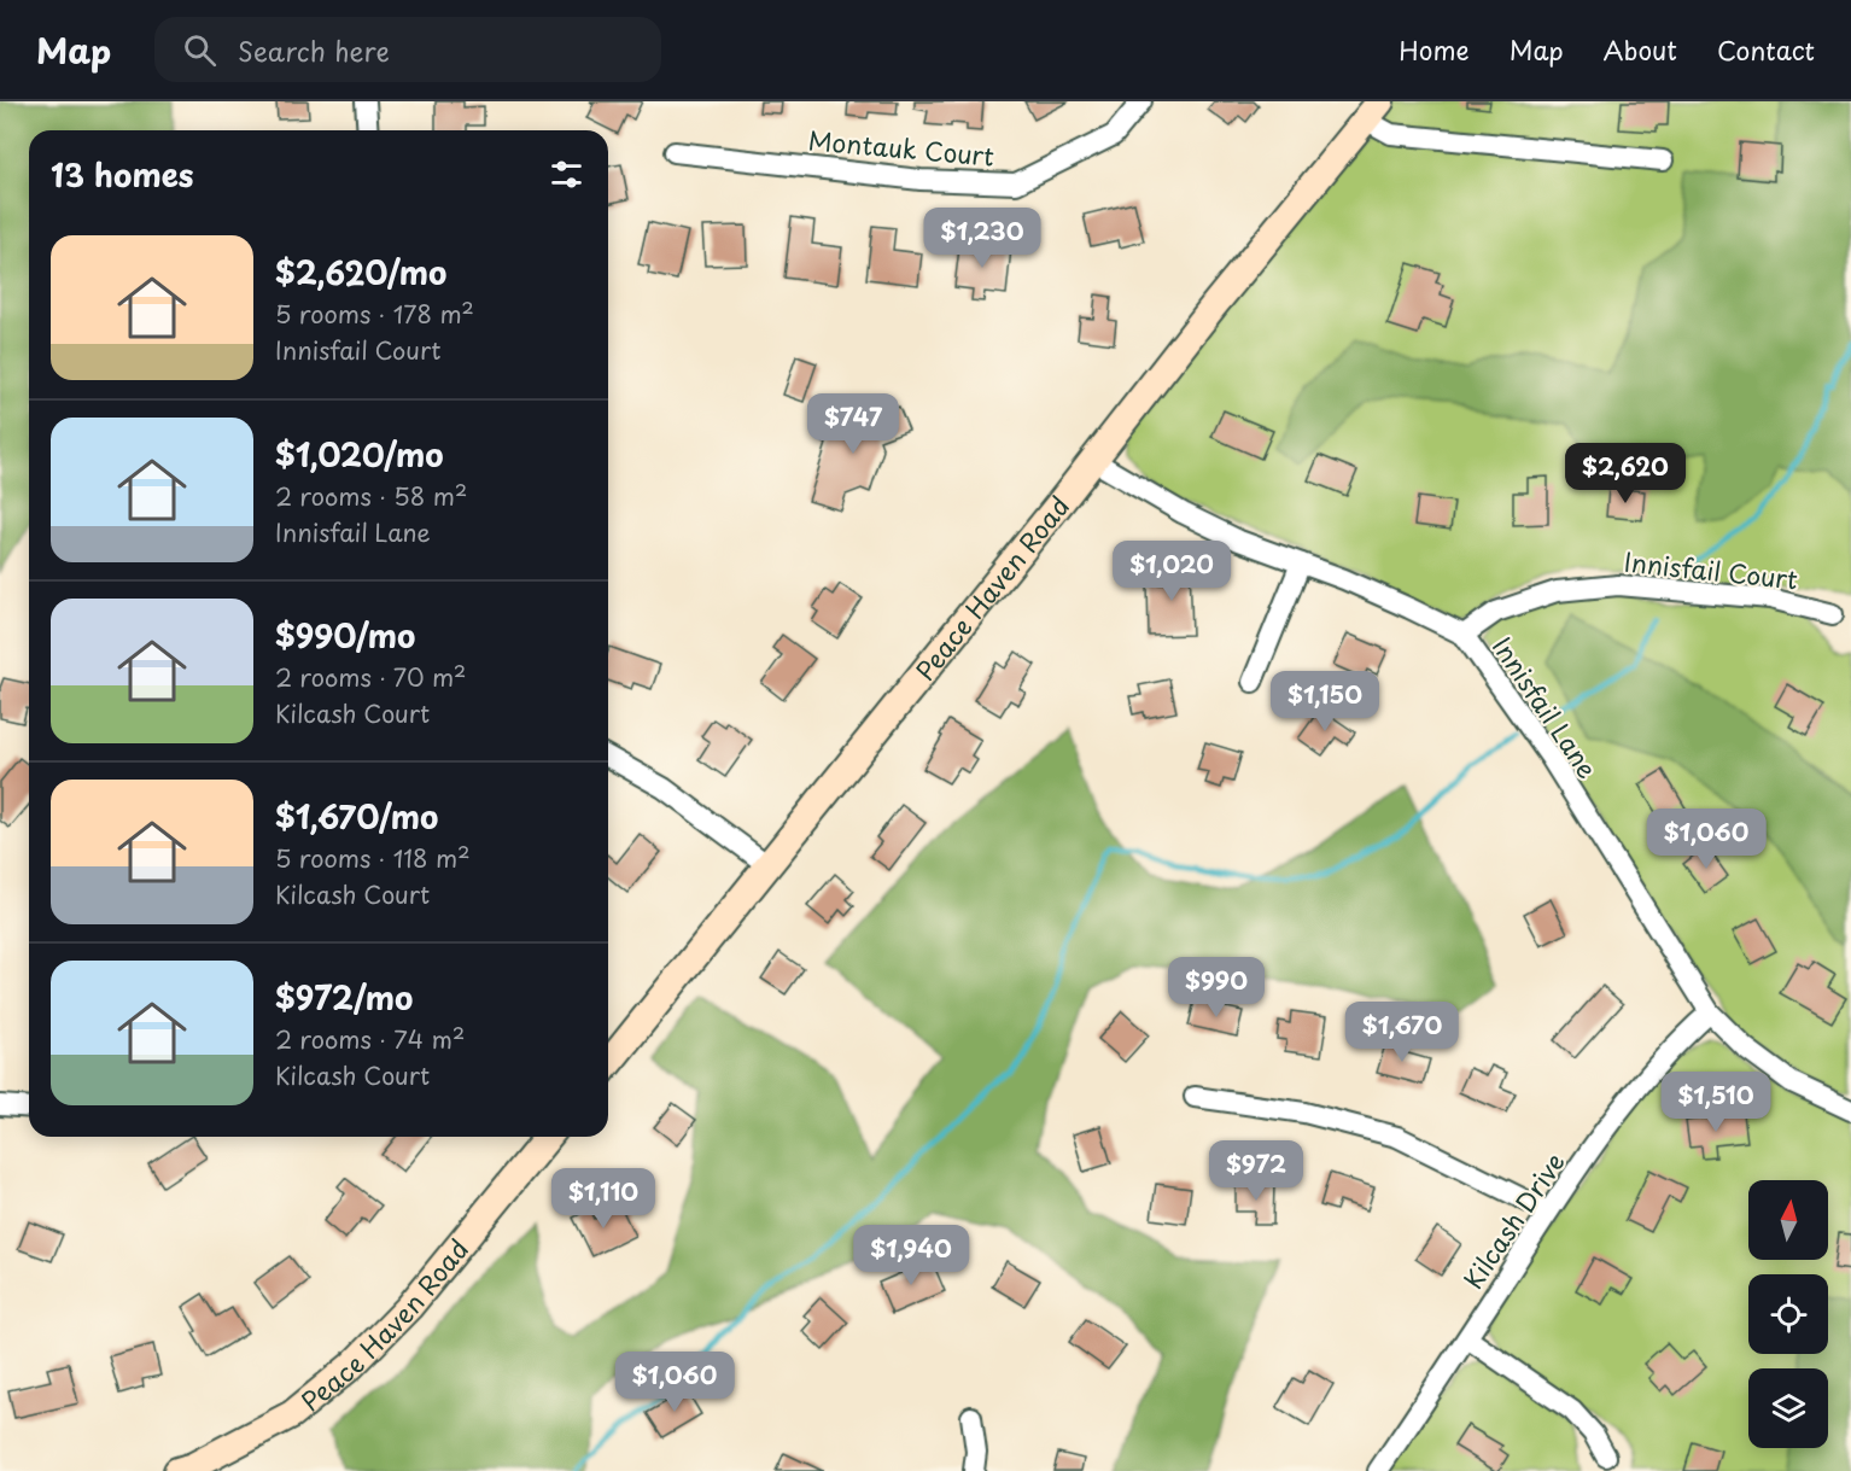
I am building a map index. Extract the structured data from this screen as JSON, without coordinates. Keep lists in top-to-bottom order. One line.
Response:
{"streets":{"main road":["Peace Haven Road"],"street":["Montauk Court","Innisfail Court","Innisfail Lane","Kilcash Drive"]},"crossings":[["Innisfail Court","Innisfail Lane"],["Peace Haven Road","Innisfail Lane"],["Innisfail Lane","Kilcash Drive"]],"north":"top","page":{"header":"Map","search":"Search here","nav":["Home","Map","About","Contact"],"heading":"13 homes","price":["$1,230","$747","$2,620","$1,020","$1,150","$1,060","$990","$1,670","$1,510","$972","$1,110","$1,940","$1,060"],"list":[{"name":"$2,620/mo","note":"5 rooms · 178 m² · Innisfail Court"},{"name":"$1,020/mo","note":"2 rooms · 58 m² · Innisfail Lane"},{"name":"$990/mo","note":"2 rooms · 70 m² · Kilcash Court"},{"name":"$1,670/mo","note":"5 rooms · 118 m² · Kilcash Court"},{"name":"$972/mo","note":"2 rooms · 74 m² · Kilcash Court"}]}}
